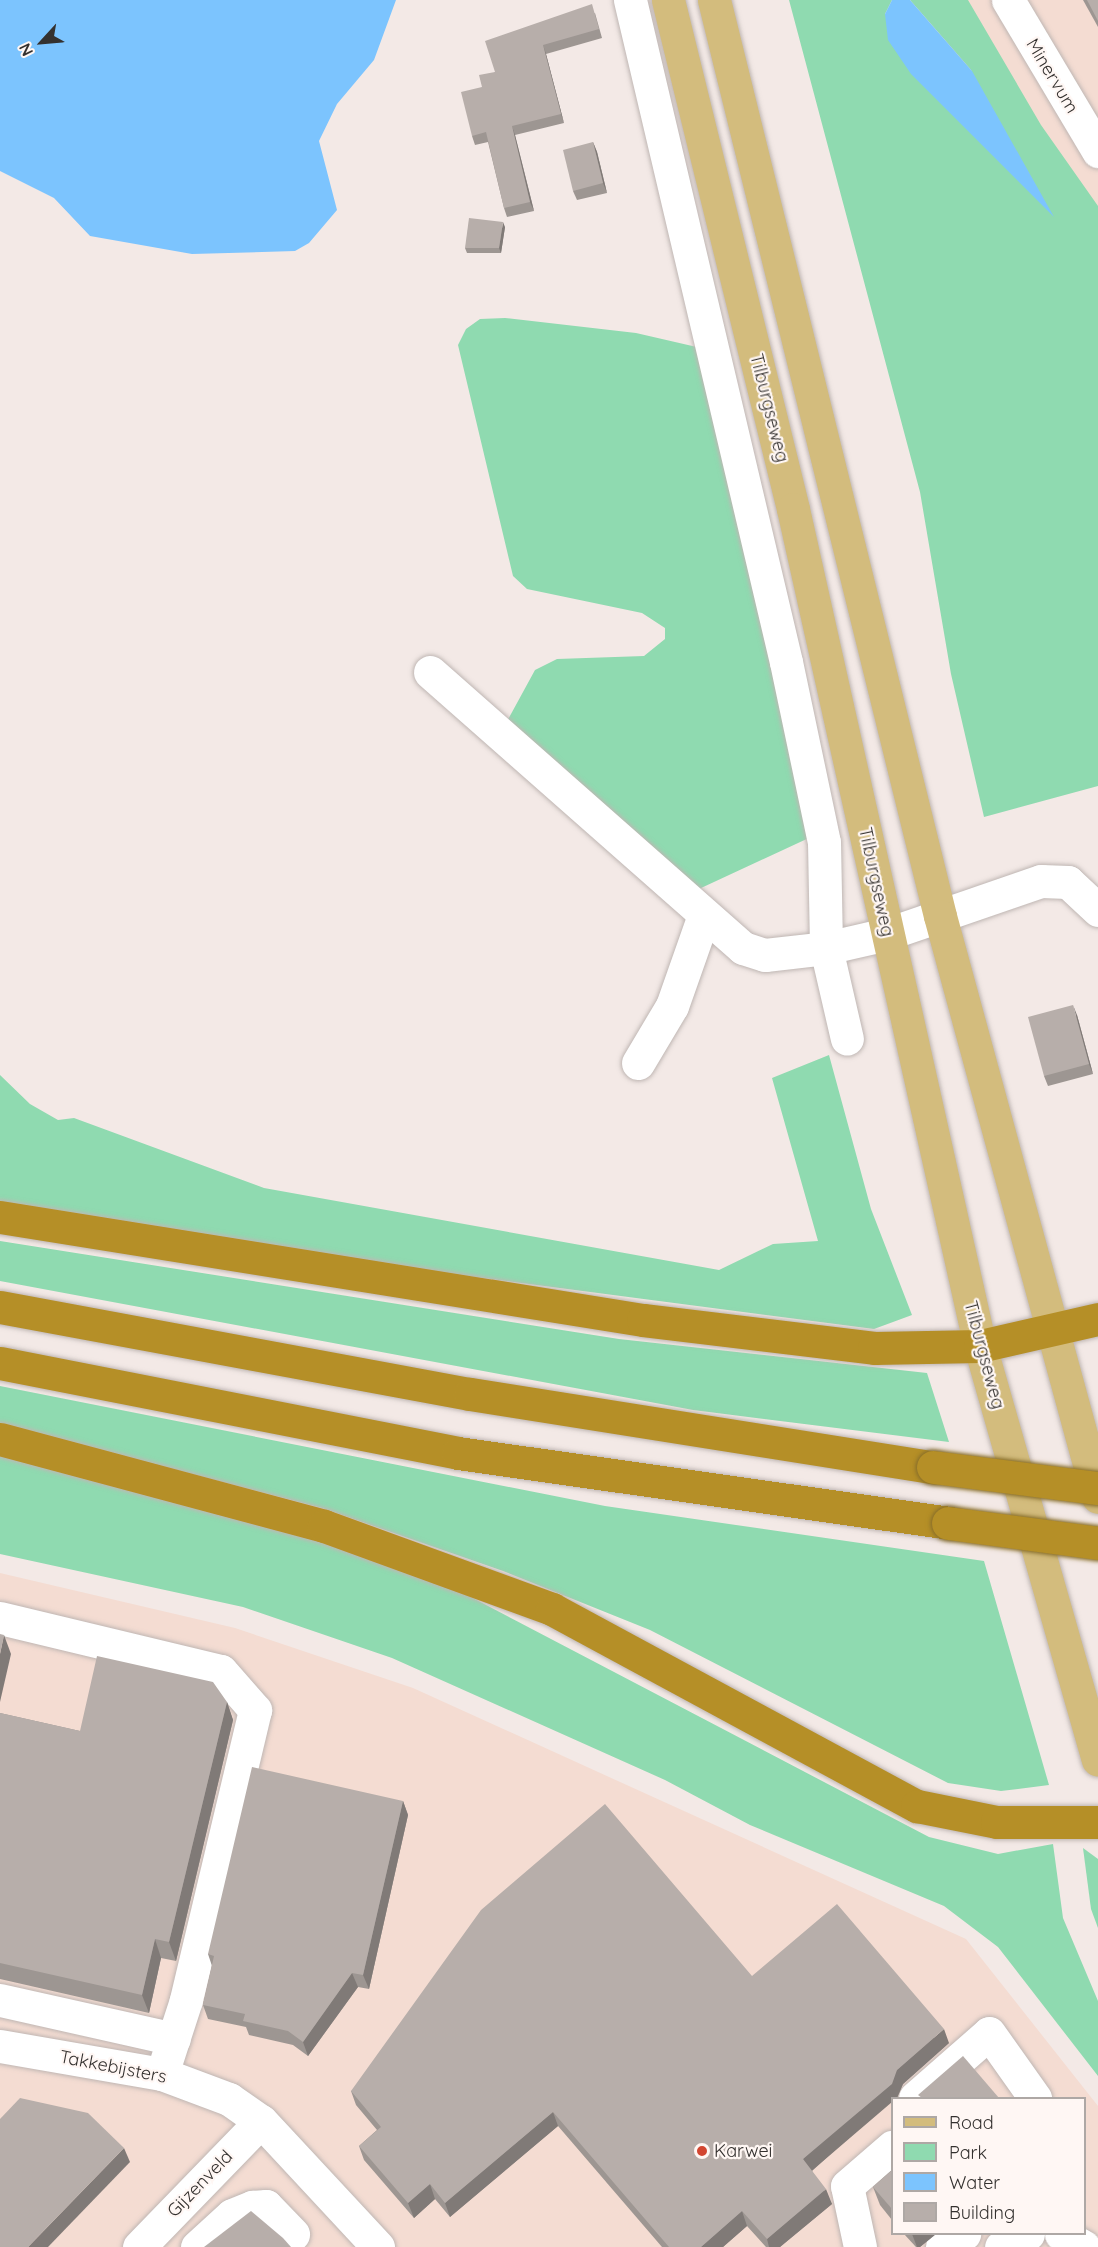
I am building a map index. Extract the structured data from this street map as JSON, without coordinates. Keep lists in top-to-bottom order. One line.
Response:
{"streets":{"main road":["Tilburgseweg"],"street":["Minervum","Takkebijsters","Gijzenveld"]},"crossings":[["Takkebijsters","Gijzenveld"]],"places":["Karwei"],"legend":["Road","Park","Water","Building"],"north":"bottom left"}
